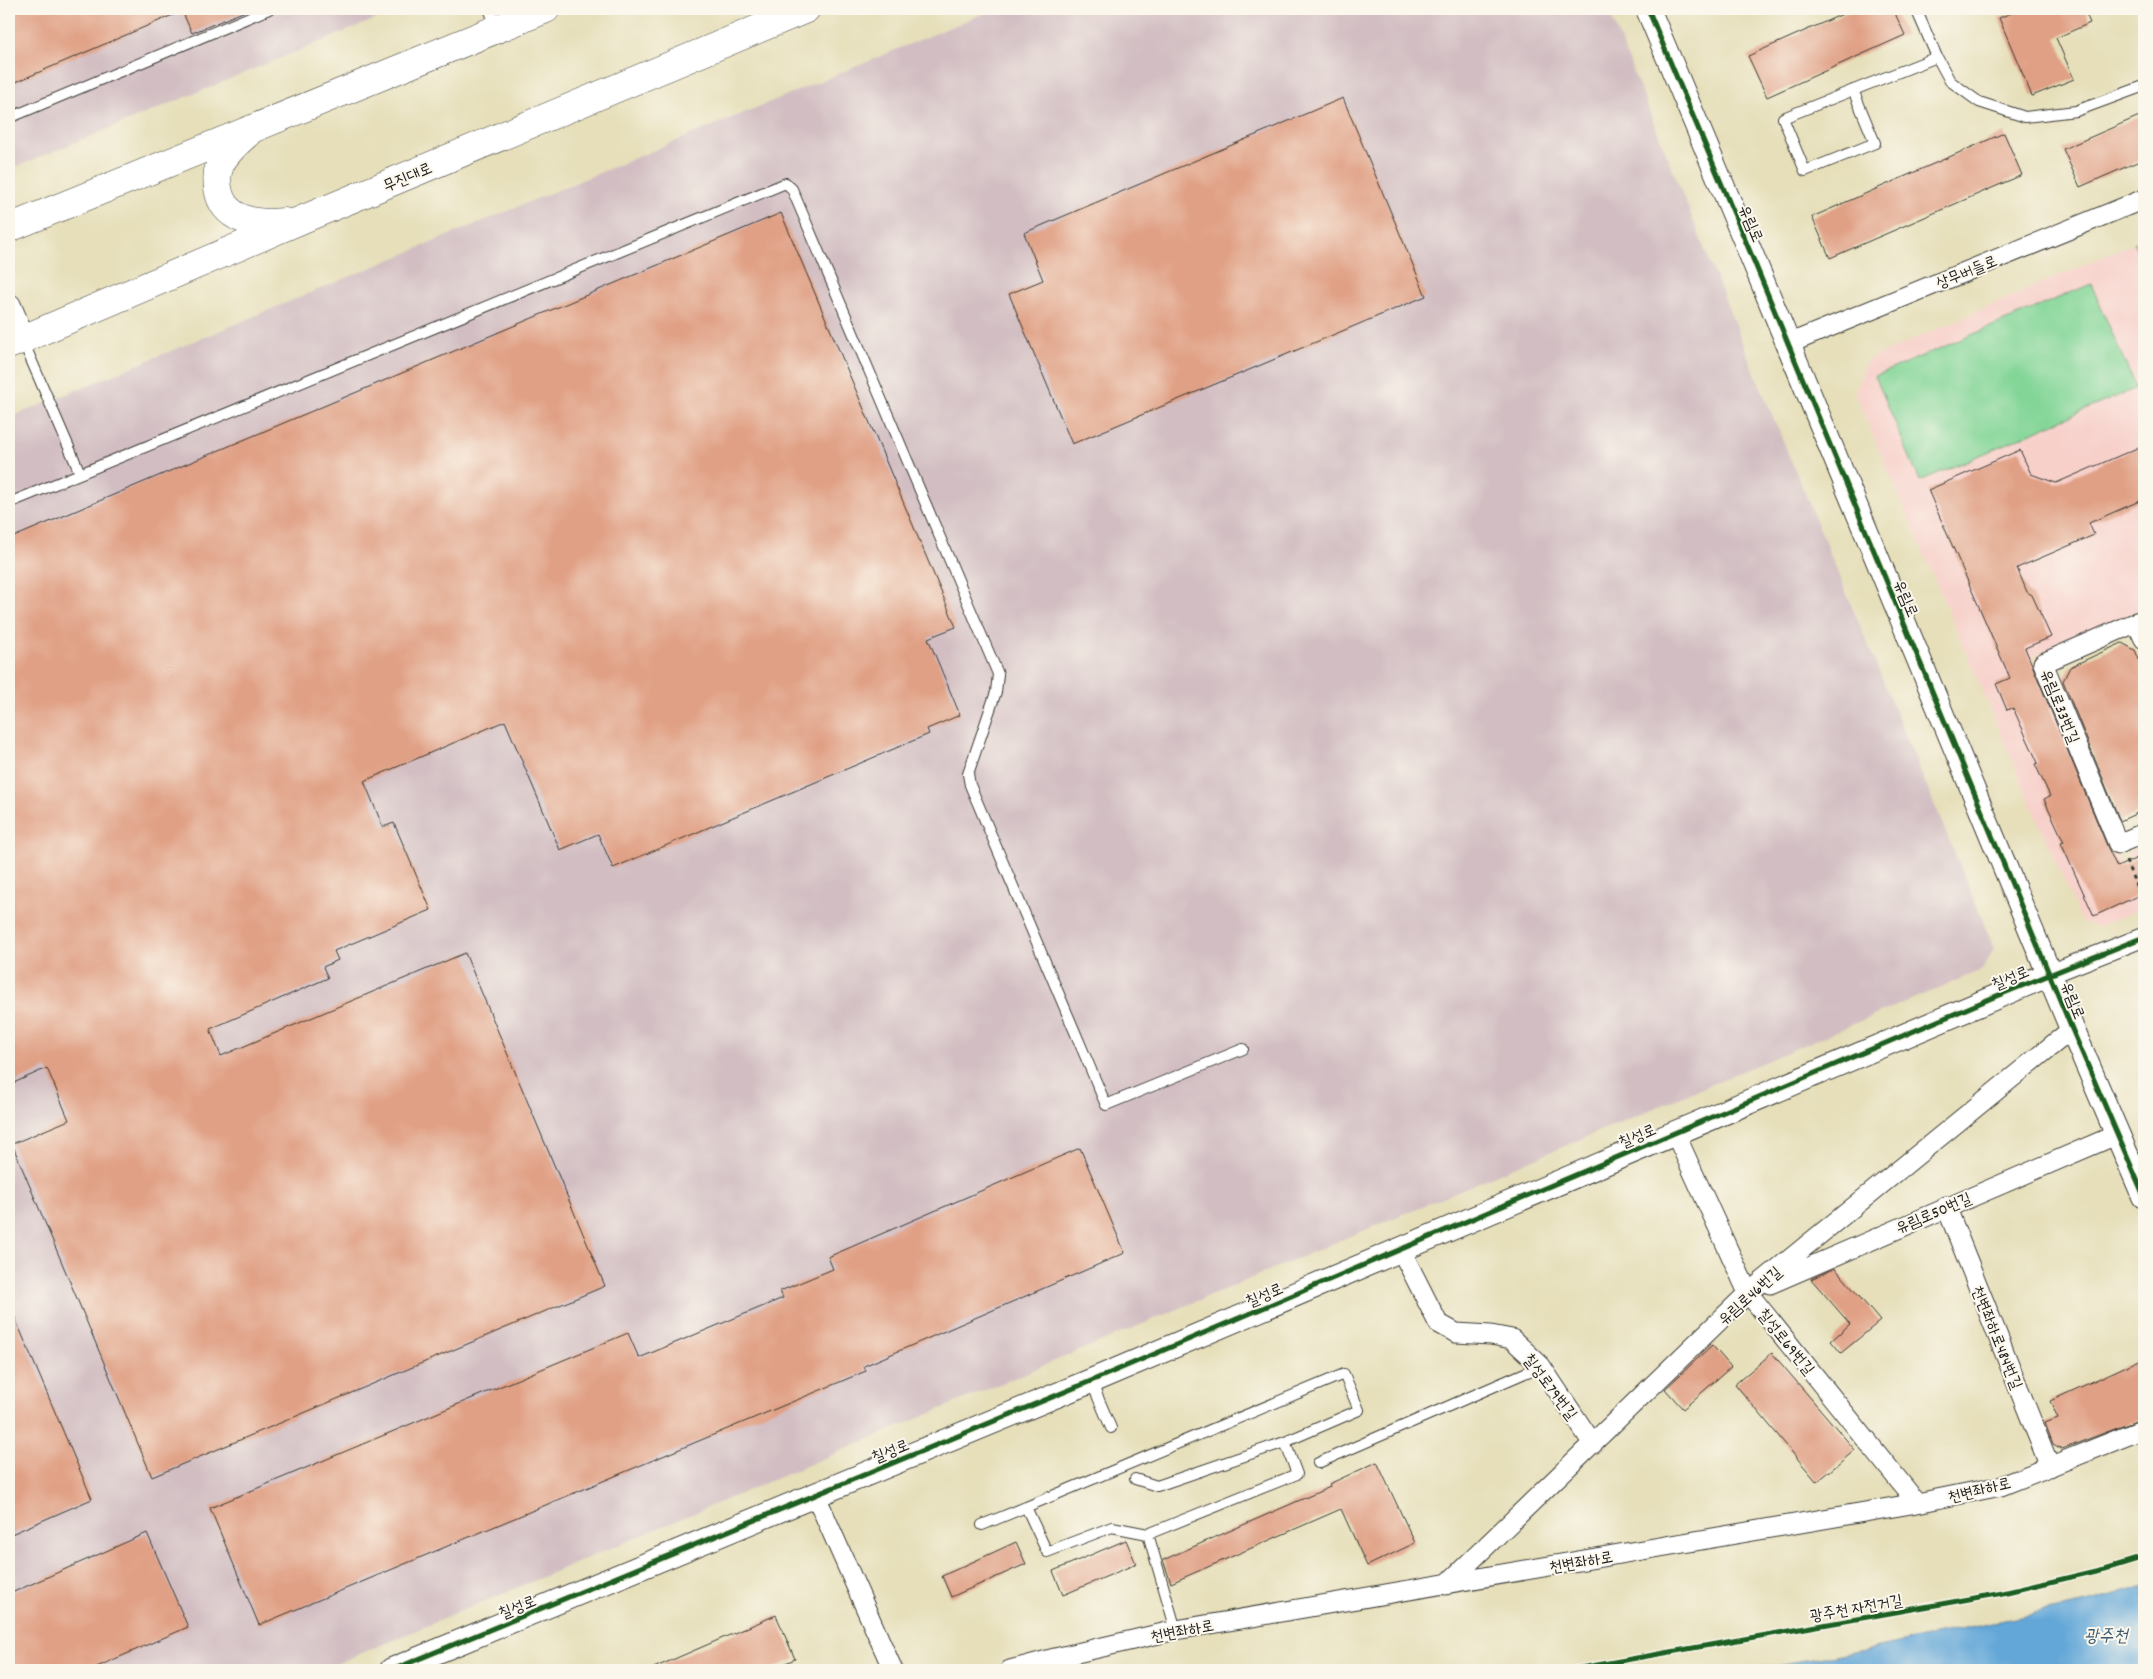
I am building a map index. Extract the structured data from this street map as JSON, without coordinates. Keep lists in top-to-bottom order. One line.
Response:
{"streets":{"main road":["무진대로"],"street":["유림로","상무버들로","유림로33번길","칠성로","유림로50번길","유림로46번길","천변좌하로484번길","칠성로69번길","칠성로79번길","천변좌하로"],"cycle path":["광주천 자전거길"]},"crossings":[["유림로","상무버들로"],["유림로","칠성로"],["유림로","유림로50번길"],["유림로","유림로46번길"],["칠성로","칠성로69번길"],["칠성로","칠성로79번길"],["유림로50번길","유림로46번길"],["유림로50번길","천변좌하로484번길"],["유림로50번길","칠성로69번길"],["유림로46번길","칠성로69번길"],["유림로46번길","칠성로79번길"],["유림로46번길","천변좌하로"],["천변좌하로484번길","천변좌하로"],["칠성로69번길","천변좌하로"]],"water":["광주천"]}
